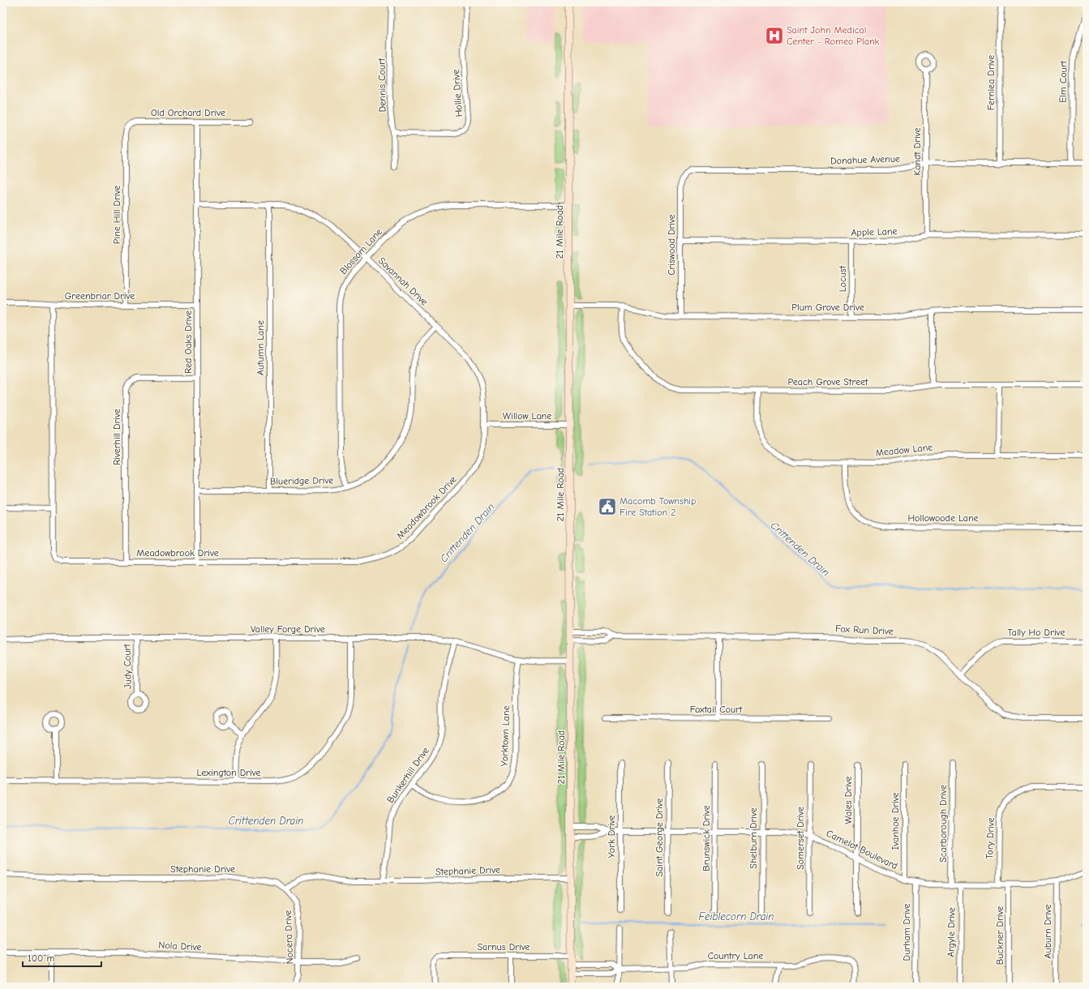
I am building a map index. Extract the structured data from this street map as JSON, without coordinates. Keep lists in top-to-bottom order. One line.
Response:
{"streets":{"street":["Elm Court","Fernlea Drive","Dennis Court","Hollie Drive","Old Orchard Drive","Kandt Drive","Donahue Avenue","Pine Hill Drive","21 Mile Road","Apple Lane","Criswood Drive","Blossom Lane","Locust","Savannah Drive","Greenbriar Drive","Plum Grove Drive","Red Oaks Drive","Autumn Lane","Peach Grove Street","Willow Lane","Riverhill Drive","Meadow Lane","Blueridge Drive","Meadowbrook Drive","Hollowoode Lane","Valley Forge Drive","Fox Run Drive","Tally Ho Drive","Judy Court","Foxtail Court","Yorktown Lane","Lexington Drive","Bunkerhill Drive","Wales Drive","Ivanhoe Drive","Scarborough Drive","York Drive","Saint George Drive","Brunswick Drive","Shelburn Drive","Somerset Drive","Tory Drive","Camelot Boulevard","Stephanie Drive","Auburn Drive","Durham Drive","Argyle Drive","Buckner Drive","Nocera Drive","Nola Drive","Sarnus Drive","Country Lane"]},"crossings":[["Elm Court","Donahue Avenue"],["Fernlea Drive","Donahue Avenue"],["Dennis Court","Hollie Drive"],["Old Orchard Drive","Pine Hill Drive"],["Old Orchard Drive","Red Oaks Drive"],["Kandt Drive","Donahue Avenue"],["Kandt Drive","Apple Lane"],["Donahue Avenue","Criswood Drive"],["Pine Hill Drive","Greenbriar Drive"],["21 Mile Road","Blossom Lane"],["21 Mile Road","Plum Grove Drive"],["21 Mile Road","Willow Lane"],["21 Mile Road","Valley Forge Drive"],["21 Mile Road","Fox Run Drive"],["21 Mile Road","Camelot Boulevard"],["21 Mile Road","Stephanie Drive"],["21 Mile Road","Sarnus Drive"],["21 Mile Road","Country Lane"],["Apple Lane","Criswood Drive"],["Apple Lane","Locust"],["Criswood Drive","Plum Grove Drive"],["Blossom Lane","Savannah Drive"],["Blossom Lane","Blueridge Drive"],["Locust","Plum Grove Drive"],["Savannah Drive","Red Oaks Drive"],["Savannah Drive","Autumn Lane"],["Savannah Drive","Willow Lane"],["Savannah Drive","Blueridge Drive"],["Savannah Drive","Meadowbrook Drive"],["Greenbriar Drive","Red Oaks Drive"],["Greenbriar Drive","Meadowbrook Drive"],["Plum Grove Drive","Peach Grove Street"],["Red Oaks Drive","Riverhill Drive"],["Red Oaks Drive","Blueridge Drive"],["Red Oaks Drive","Meadowbrook Drive"],["Autumn Lane","Blueridge Drive"],["Peach Grove Street","Meadow Lane"],["Willow Lane","Meadowbrook Drive"],["Riverhill Drive","Meadowbrook Drive"],["Meadow Lane","Hollowoode Lane"],["Valley Forge Drive","Judy Court"],["Valley Forge Drive","Yorktown Lane"],["Valley Forge Drive","Lexington Drive"],["Valley Forge Drive","Bunkerhill Drive"],["Fox Run Drive","Tally Ho Drive"],["Yorktown Lane","Bunkerhill Drive"],["Bunkerhill Drive","Stephanie Drive"],["Wales Drive","Camelot Boulevard"],["Ivanhoe Drive","Camelot Boulevard"],["Scarborough Drive","Camelot Boulevard"],["York Drive","Camelot Boulevard"],["Saint George Drive","Camelot Boulevard"],["Brunswick Drive","Camelot Boulevard"],["Shelburn Drive","Camelot Boulevard"],["Somerset Drive","Camelot Boulevard"],["Tory Drive","Camelot Boulevard"],["Camelot Boulevard","Auburn Drive"],["Camelot Boulevard","Durham Drive"],["Camelot Boulevard","Argyle Drive"],["Camelot Boulevard","Buckner Drive"],["Stephanie Drive","Nocera Drive"],["Nocera Drive","Nola Drive"]],"water":["Crittenden Drain","Feiblecorn Drain"],"places":{"hospital":["Saint John Medical Center - Romeo Plank"],"public building":["Macomb Township Fire Station 2"]},"scale_bar":"100 m"}
